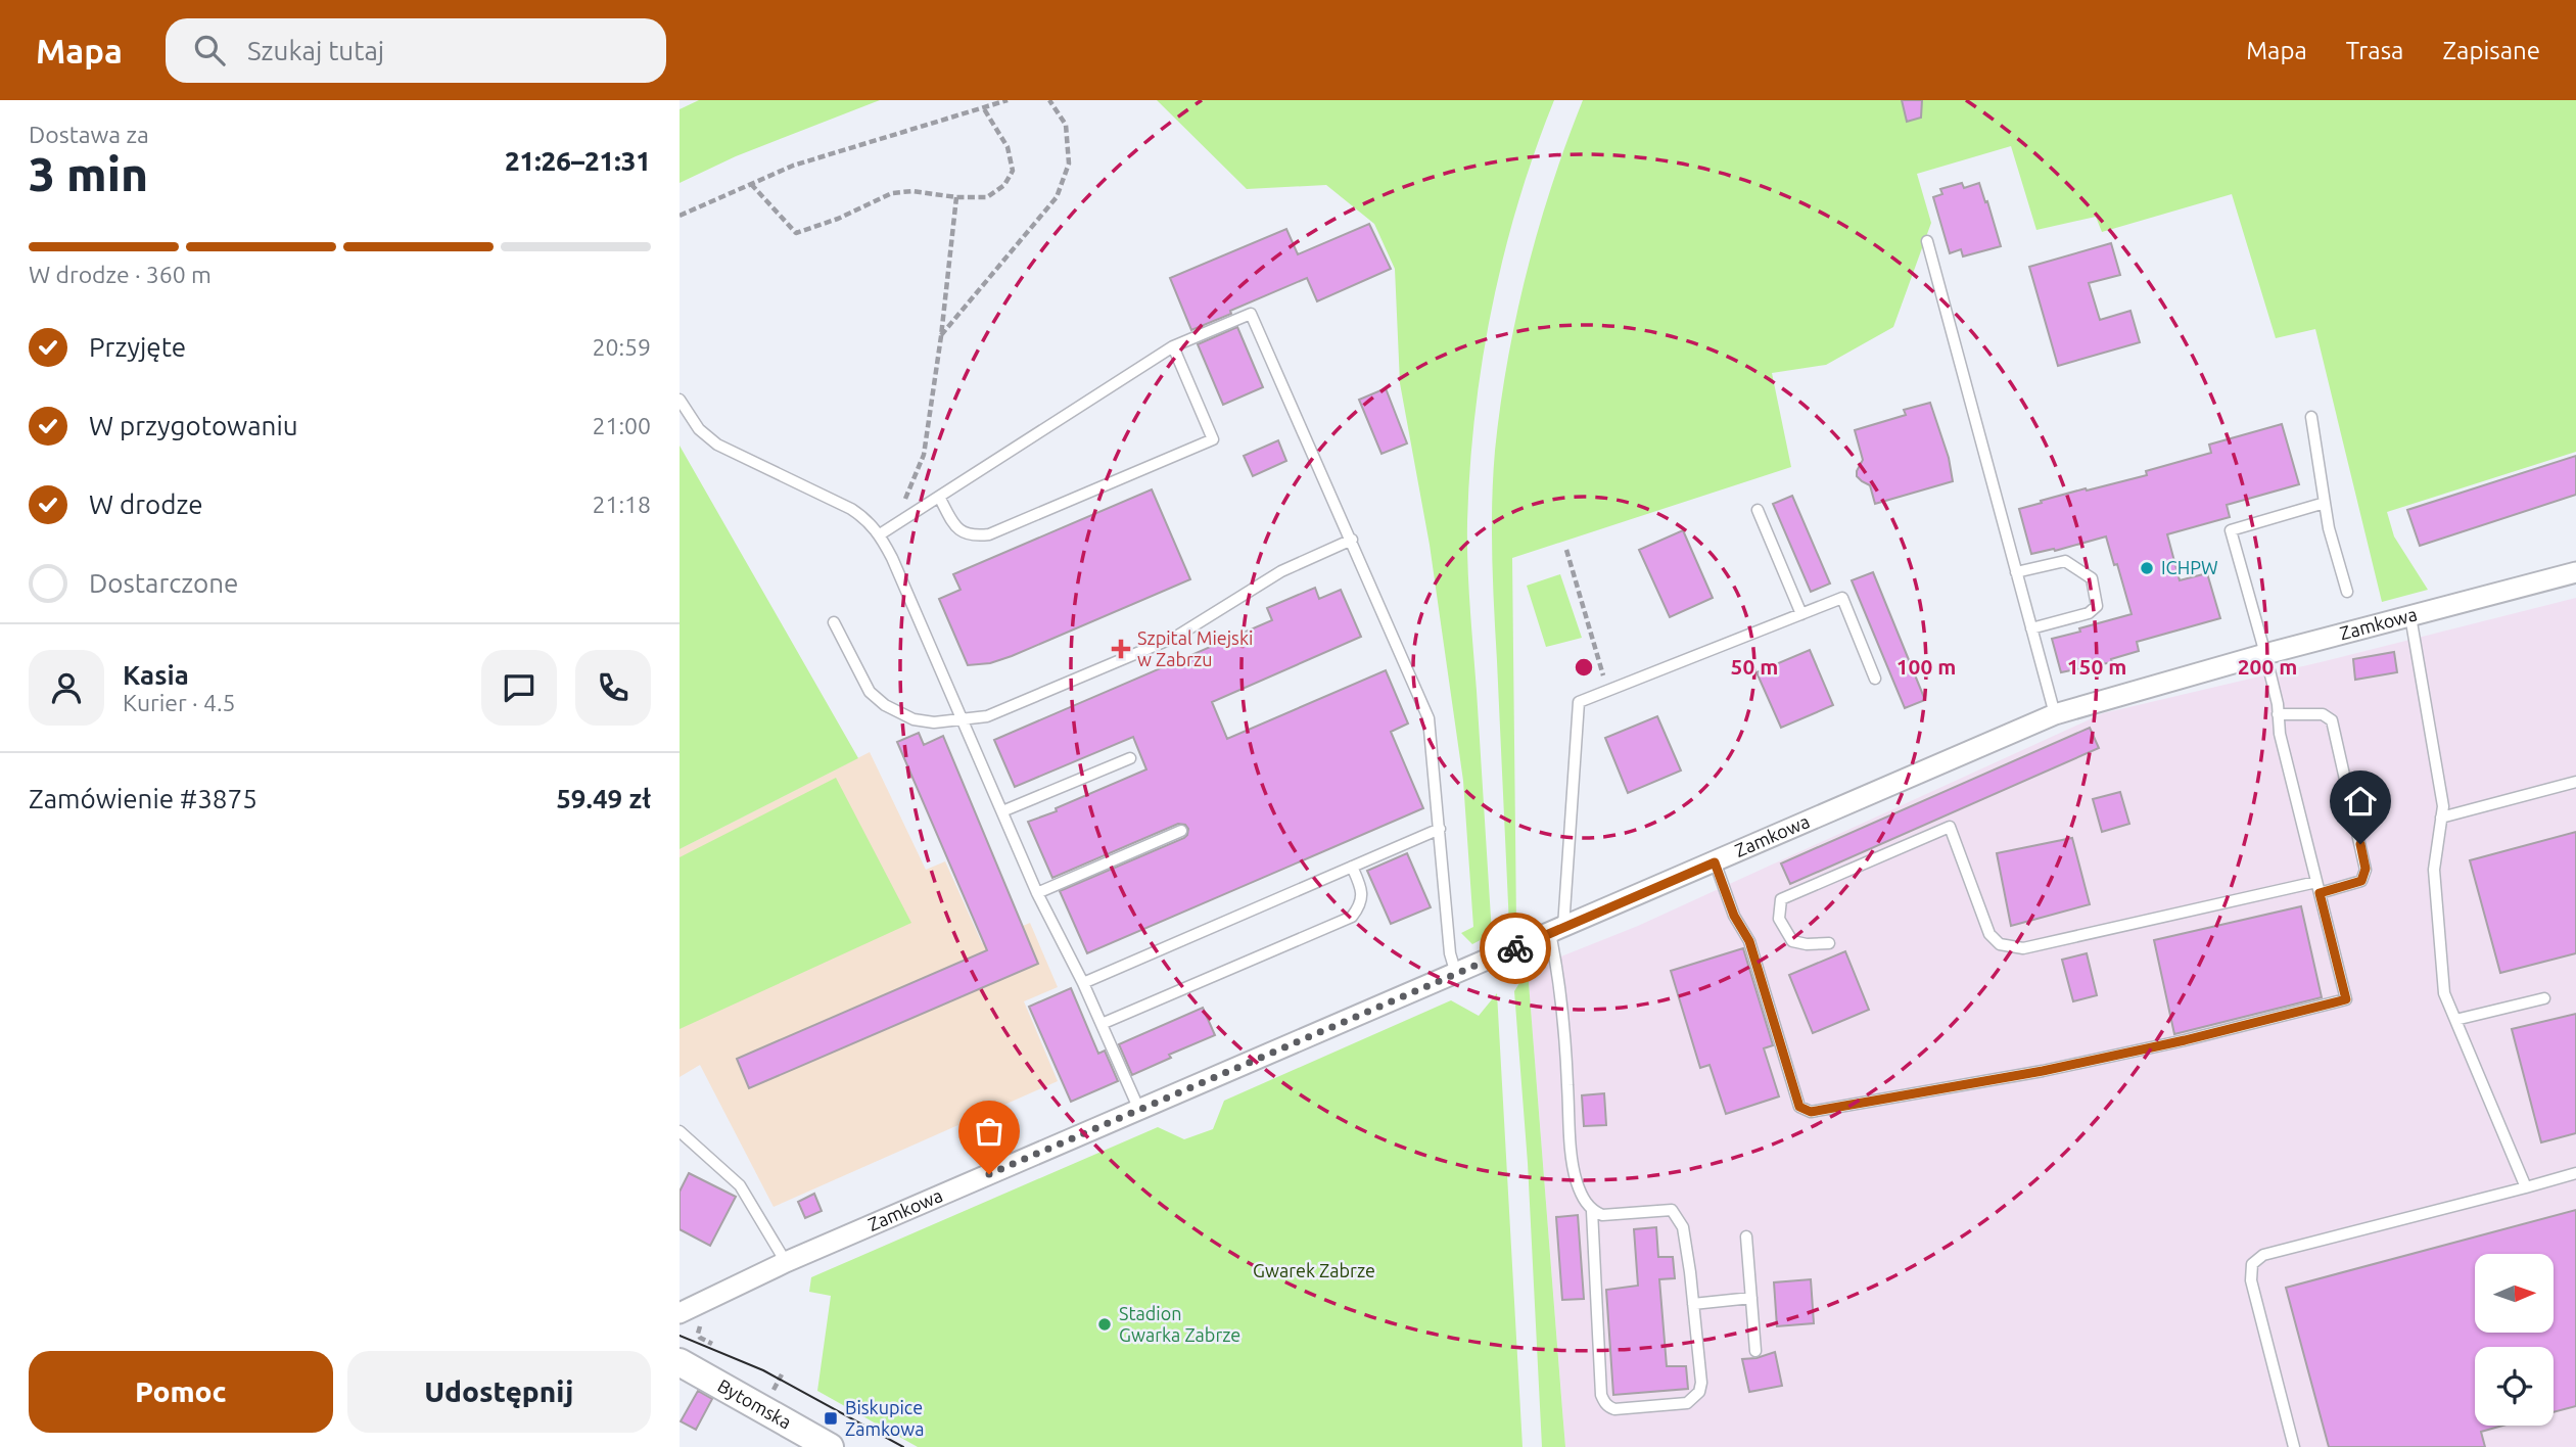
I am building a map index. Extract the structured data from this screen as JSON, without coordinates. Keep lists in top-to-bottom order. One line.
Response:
{"streets":{"street":["Zamkowa","Bytomska"]},"parks":["Gwarek Zabrze"],"places":{"other":["ICHPW","Stadion Gwarka Zabrze"],"health":["Szpital Miejski w Zabrzu"],"transit":["Biskupice Zamkowa"]},"north":"right","page":{"header":"Mapa","search":"Szukaj tutaj","nav":["Mapa","Trasa","Zapisane"],"heading":["3 min","Dostawa za","21:26–21:31"],"panel":["Kasia","Kurier · 4.5","Zamówienie #3875","59.49 zł"],"bar":"W drodze · 360 m","list":[["Przyjęte","20:59"],["W przygotowaniu","21:00"],["W drodze","21:18"],"Dostarczone"],"buttons":["Pomoc","Udostępnij"]},"rings":["50 m","100 m","150 m","200 m"]}
